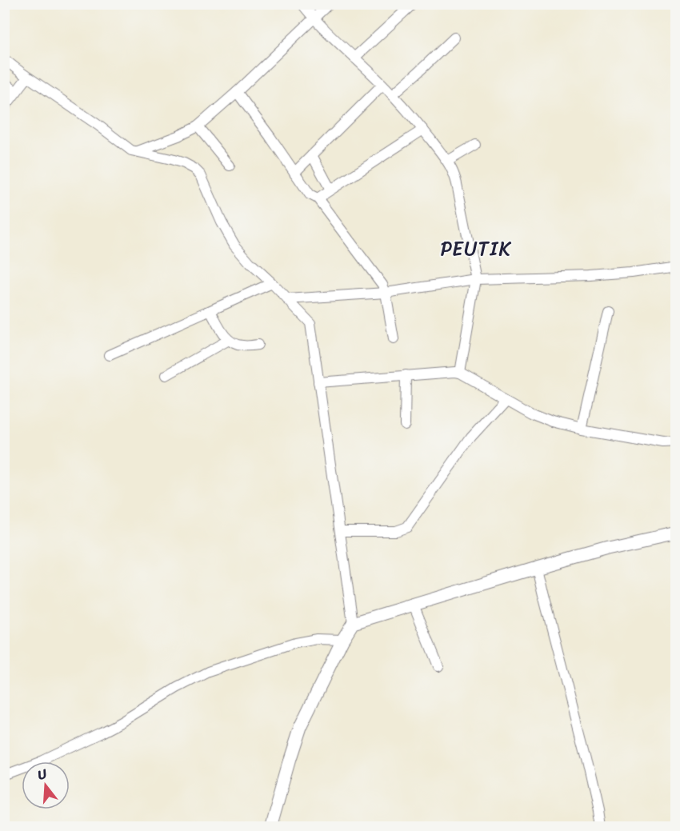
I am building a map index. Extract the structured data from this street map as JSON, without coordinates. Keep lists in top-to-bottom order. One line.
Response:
{"districts":["PEUTIK"],"north":"top"}
